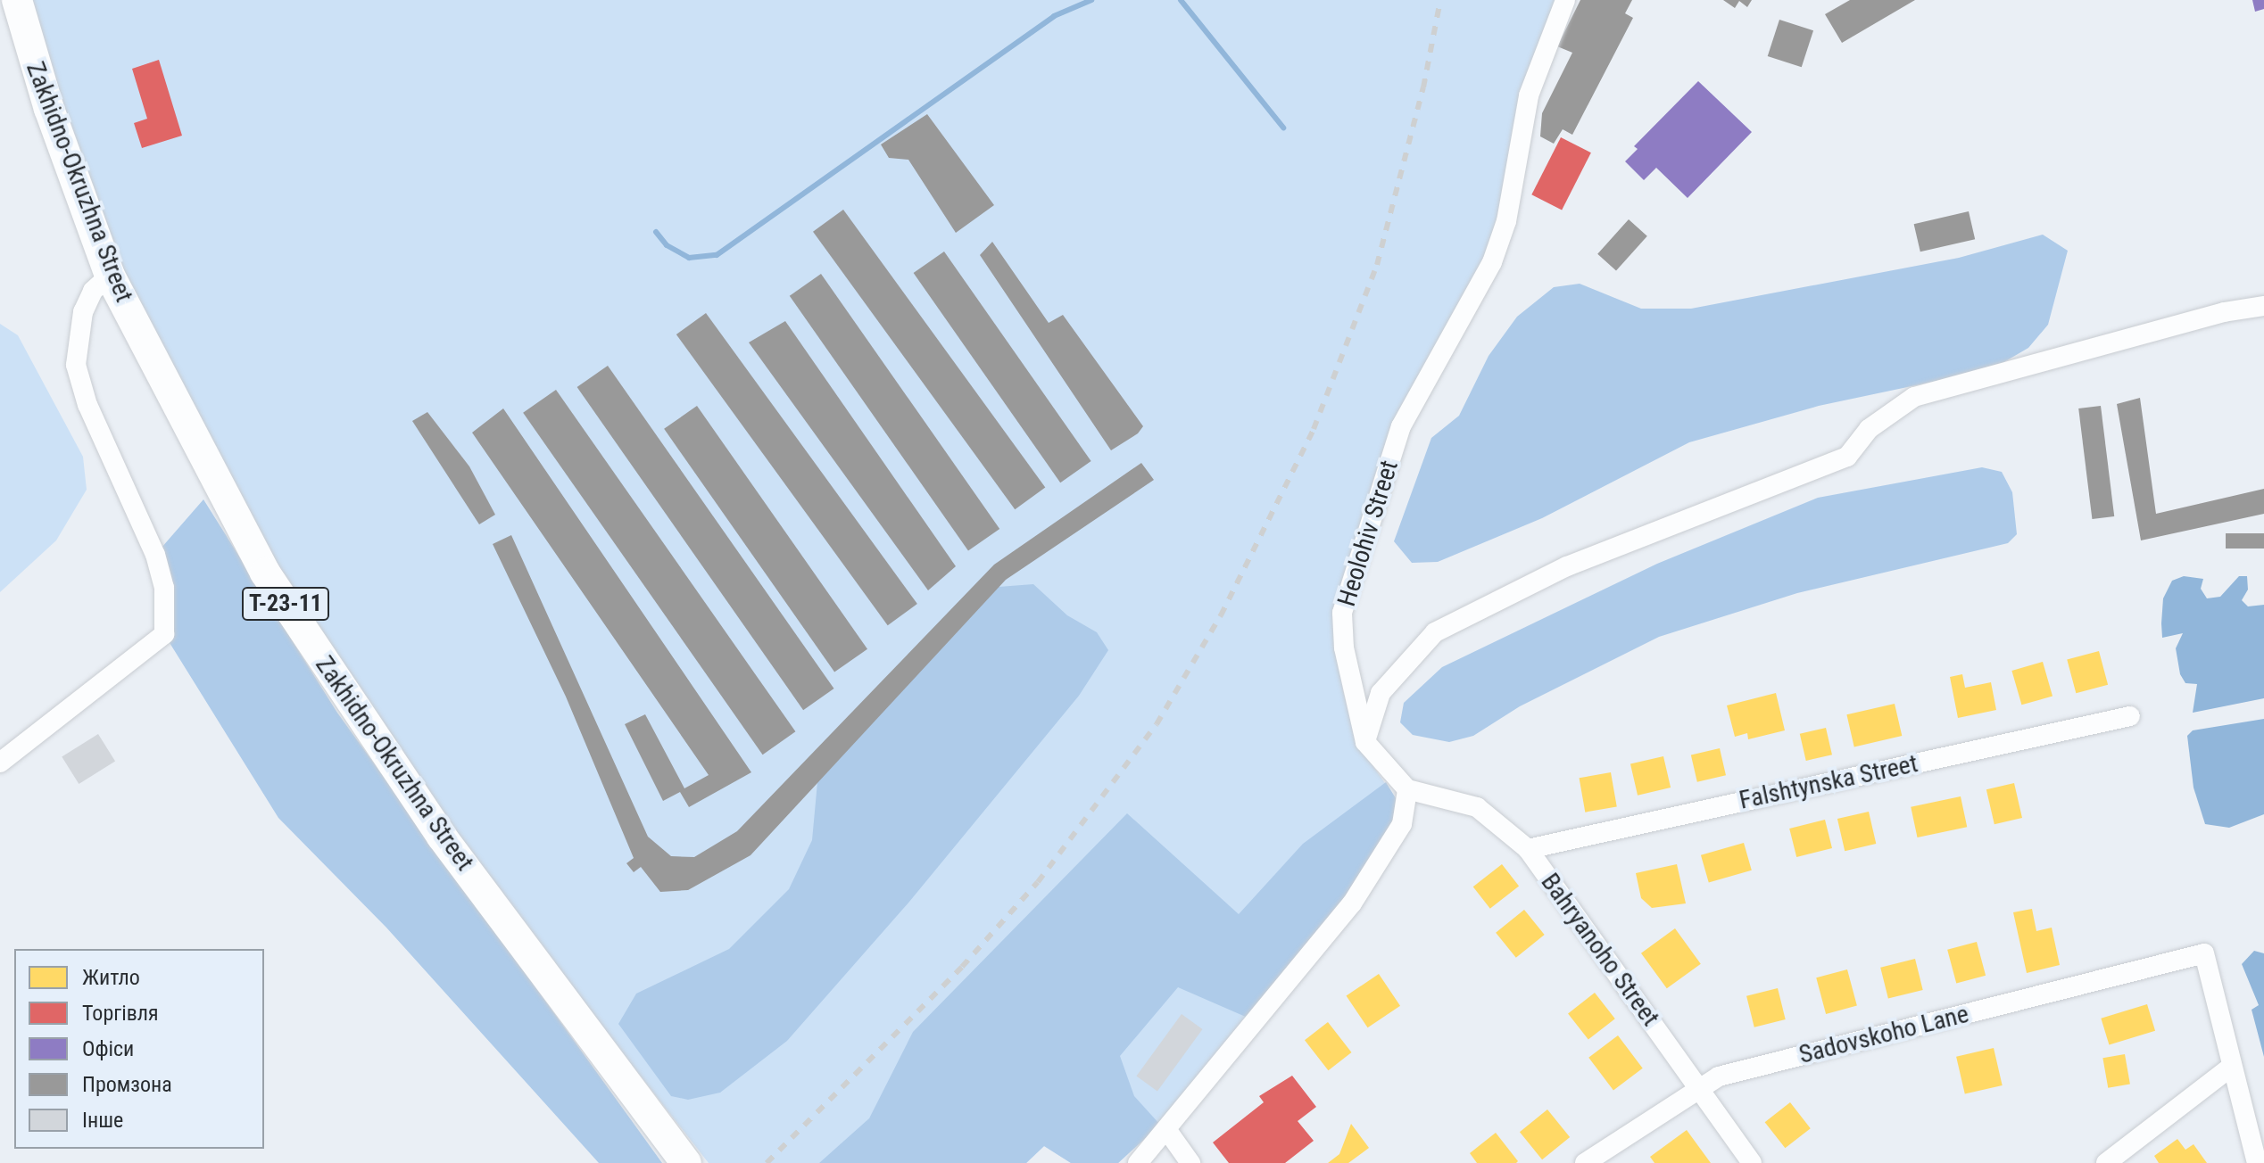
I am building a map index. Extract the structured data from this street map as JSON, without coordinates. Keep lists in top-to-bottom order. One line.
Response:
{"streets":{"main road":["Zakhidno-Okruzhna Street","Т-23-11"],"street":["Heolohiv Street","Falshtynska Street","Bahryanoho Street","Sadovskoho Lane"]},"crossings":[["Heolohiv Street","Bahryanoho Street"],["Falshtynska Street","Bahryanoho Street"],["Bahryanoho Street","Sadovskoho Lane"]],"legend":["Житло","Торгівля","Офіси","Промзона","Інше"]}
